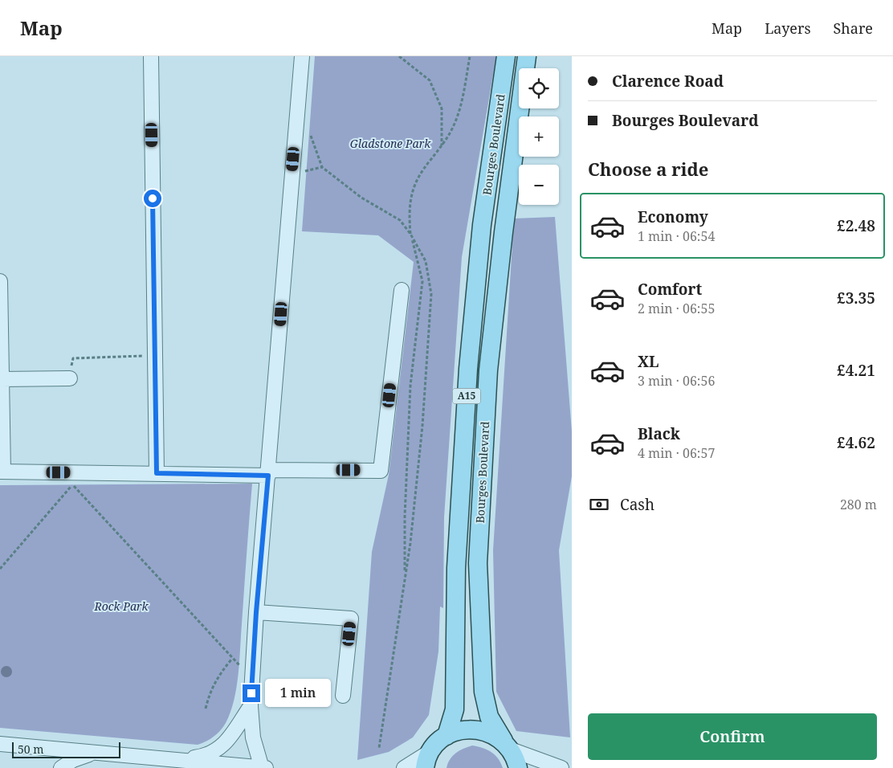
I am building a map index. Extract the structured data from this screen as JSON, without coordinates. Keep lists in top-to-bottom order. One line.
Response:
{"streets":{"main road":["Bourges Boulevard","A15"]},"parks":["Gladstone Park","Rock Park"],"scale_bar":"50 m","page":{"header":"Map","nav":["Map","Layers","Share"],"banner":["Clarence Road","Bourges Boulevard"],"map_buttons":["+","−"],"heading":"Choose a ride","list":[{"name":"Economy","note":"1 min · 06:54","value":"£2.48"},{"name":"Comfort","note":"2 min · 06:55","value":"£3.35"},{"name":"XL","note":"3 min · 06:56","value":"£4.21"},{"name":"Black","note":"4 min · 06:57","value":"£4.62"}],"pay":["Cash","280 m"],"bubble":"1 min","buttons":"Confirm","scale":"50 m"}}
